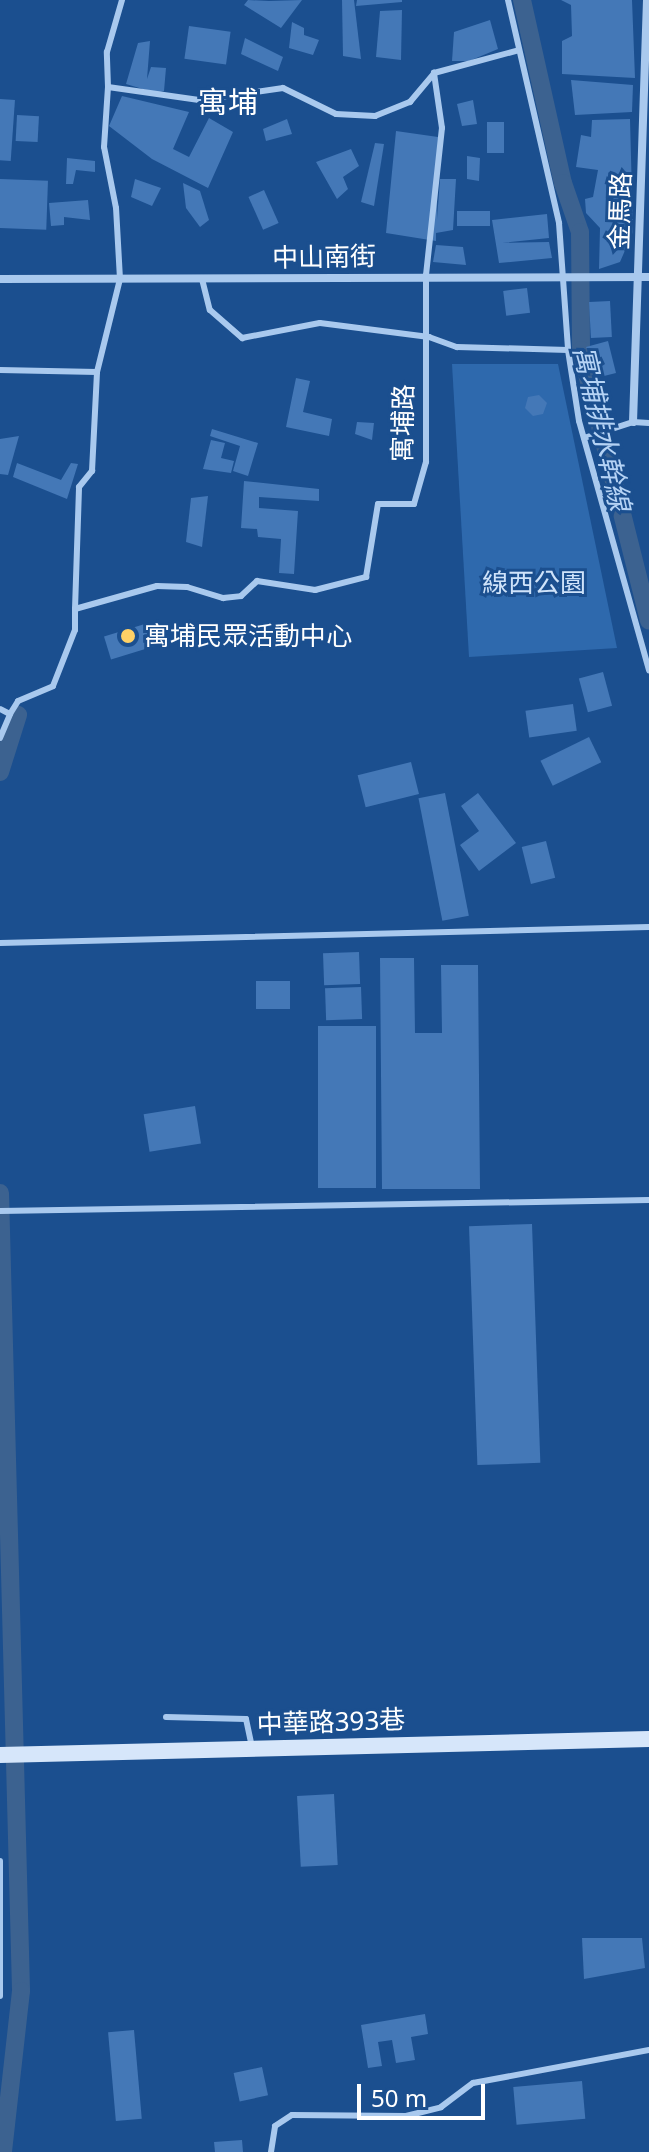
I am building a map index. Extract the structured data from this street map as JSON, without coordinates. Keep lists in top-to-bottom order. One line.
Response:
{"streets":{"street":["金馬路","中山南街","中華路393巷"],"lane":["寓埔路"]},"crossings":[["金馬路","中山南街"],["中山南街","寓埔路"]],"districts":["寓埔"],"water":["寓埔排水幹線"],"parks":["線西公園"],"places":["寓埔民眾活動中心"],"scale_bar":"50 m"}
